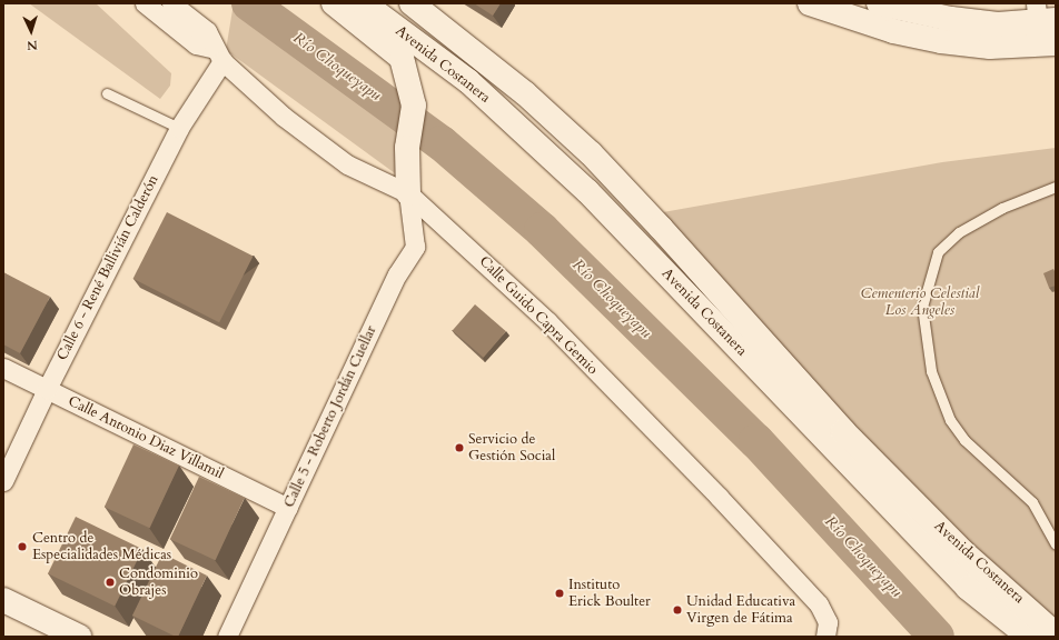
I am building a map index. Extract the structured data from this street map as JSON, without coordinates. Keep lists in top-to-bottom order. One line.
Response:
{"streets":{"main road":["Avenida Costanera"],"street":["Calle 6 - René Ballivián Calderón","Calle Guido Capra Gemio","Calle 5 - Roberto Jordán Cuellar","Calle Antonio Diaz Villamil"]},"crossings":[["Calle 6 - René Ballivián Calderón","Calle Guido Capra Gemio"],["Calle 6 - René Ballivián Calderón","Calle Antonio Diaz Villamil"],["Calle Guido Capra Gemio","Calle 5 - Roberto Jordán Cuellar"],["Calle 5 - Roberto Jordán Cuellar","Calle Antonio Diaz Villamil"]],"water":["Río Choqueyapu"],"parks":["Cementerio Celestial Los Ángeles"],"places":["Servicio de Gestión Social","Centro de Especialidades Médicas","Condominio Obrajes","Instituto Erick Boulter","Unidad Educativa Virgen de Fátima"],"north":"bottom"}
